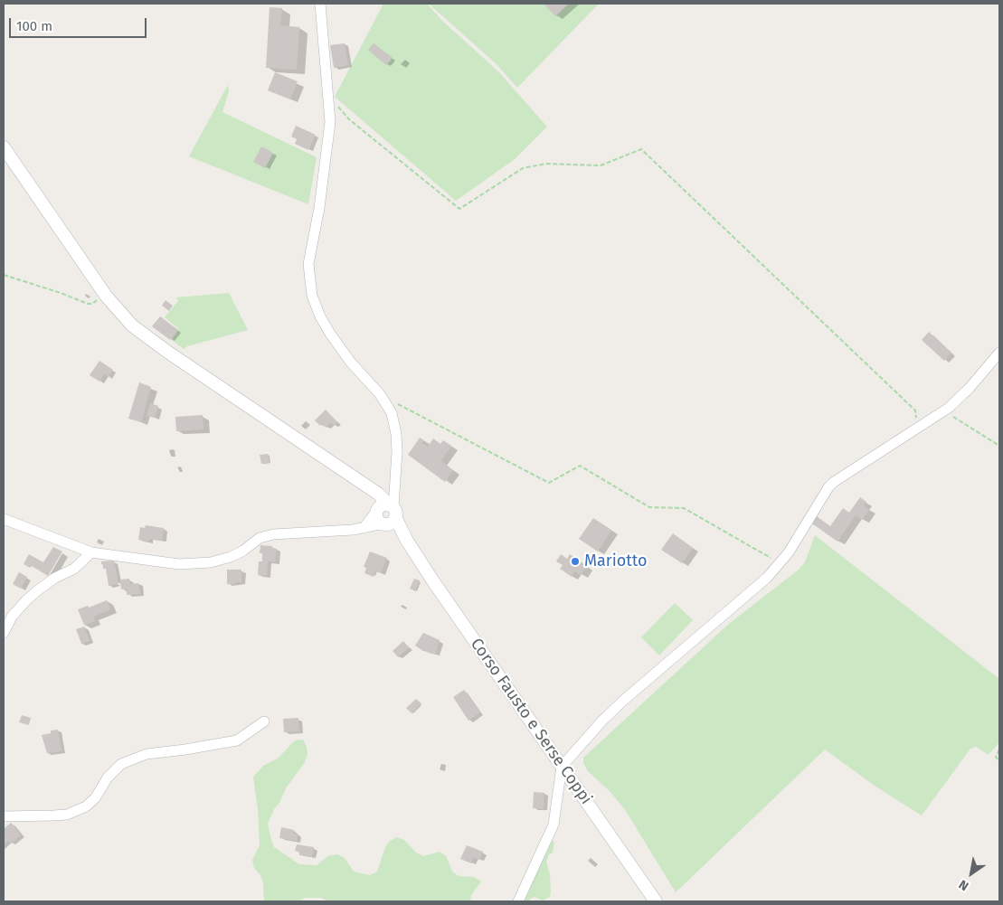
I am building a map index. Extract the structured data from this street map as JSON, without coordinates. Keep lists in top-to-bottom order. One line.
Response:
{"streets":{"street":["Corso Fausto e Serse Coppi"]},"places":["Mariotto"],"scale_bar":"100 m","north":"bottom left"}
